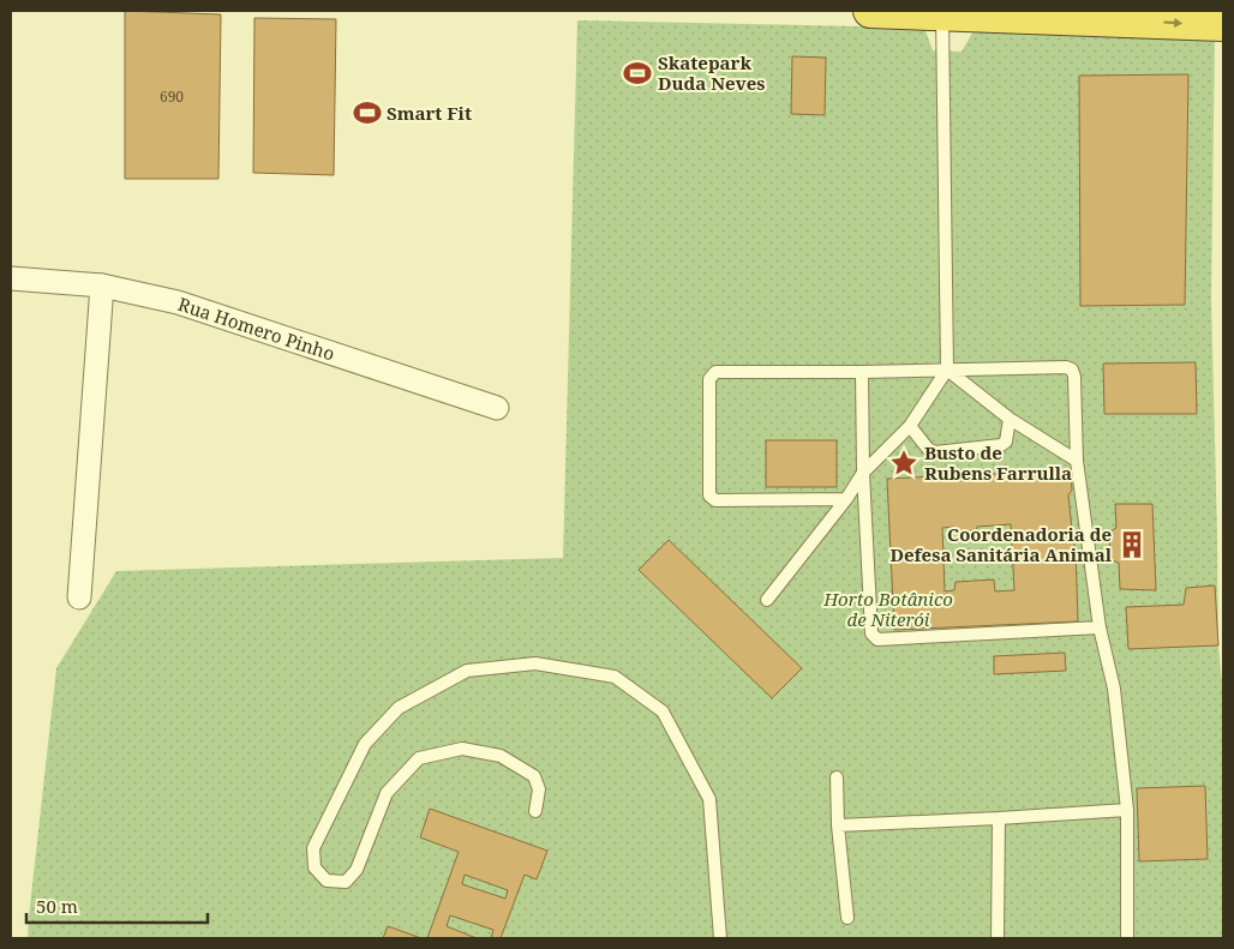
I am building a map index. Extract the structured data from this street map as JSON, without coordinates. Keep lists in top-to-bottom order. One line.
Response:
{"streets":{"street":["Rua Homero Pinho"]},"parks":["Horto Botânico de Niterói"],"places":{"sports":["Skatepark Duda Neves","Smart Fit"],"place":["Busto de Rubens Farrulla"],"building":["Coordenadoria de Defesa Sanitária Animal"]},"house_numbers":["690"],"scale_bar":"50 m"}
